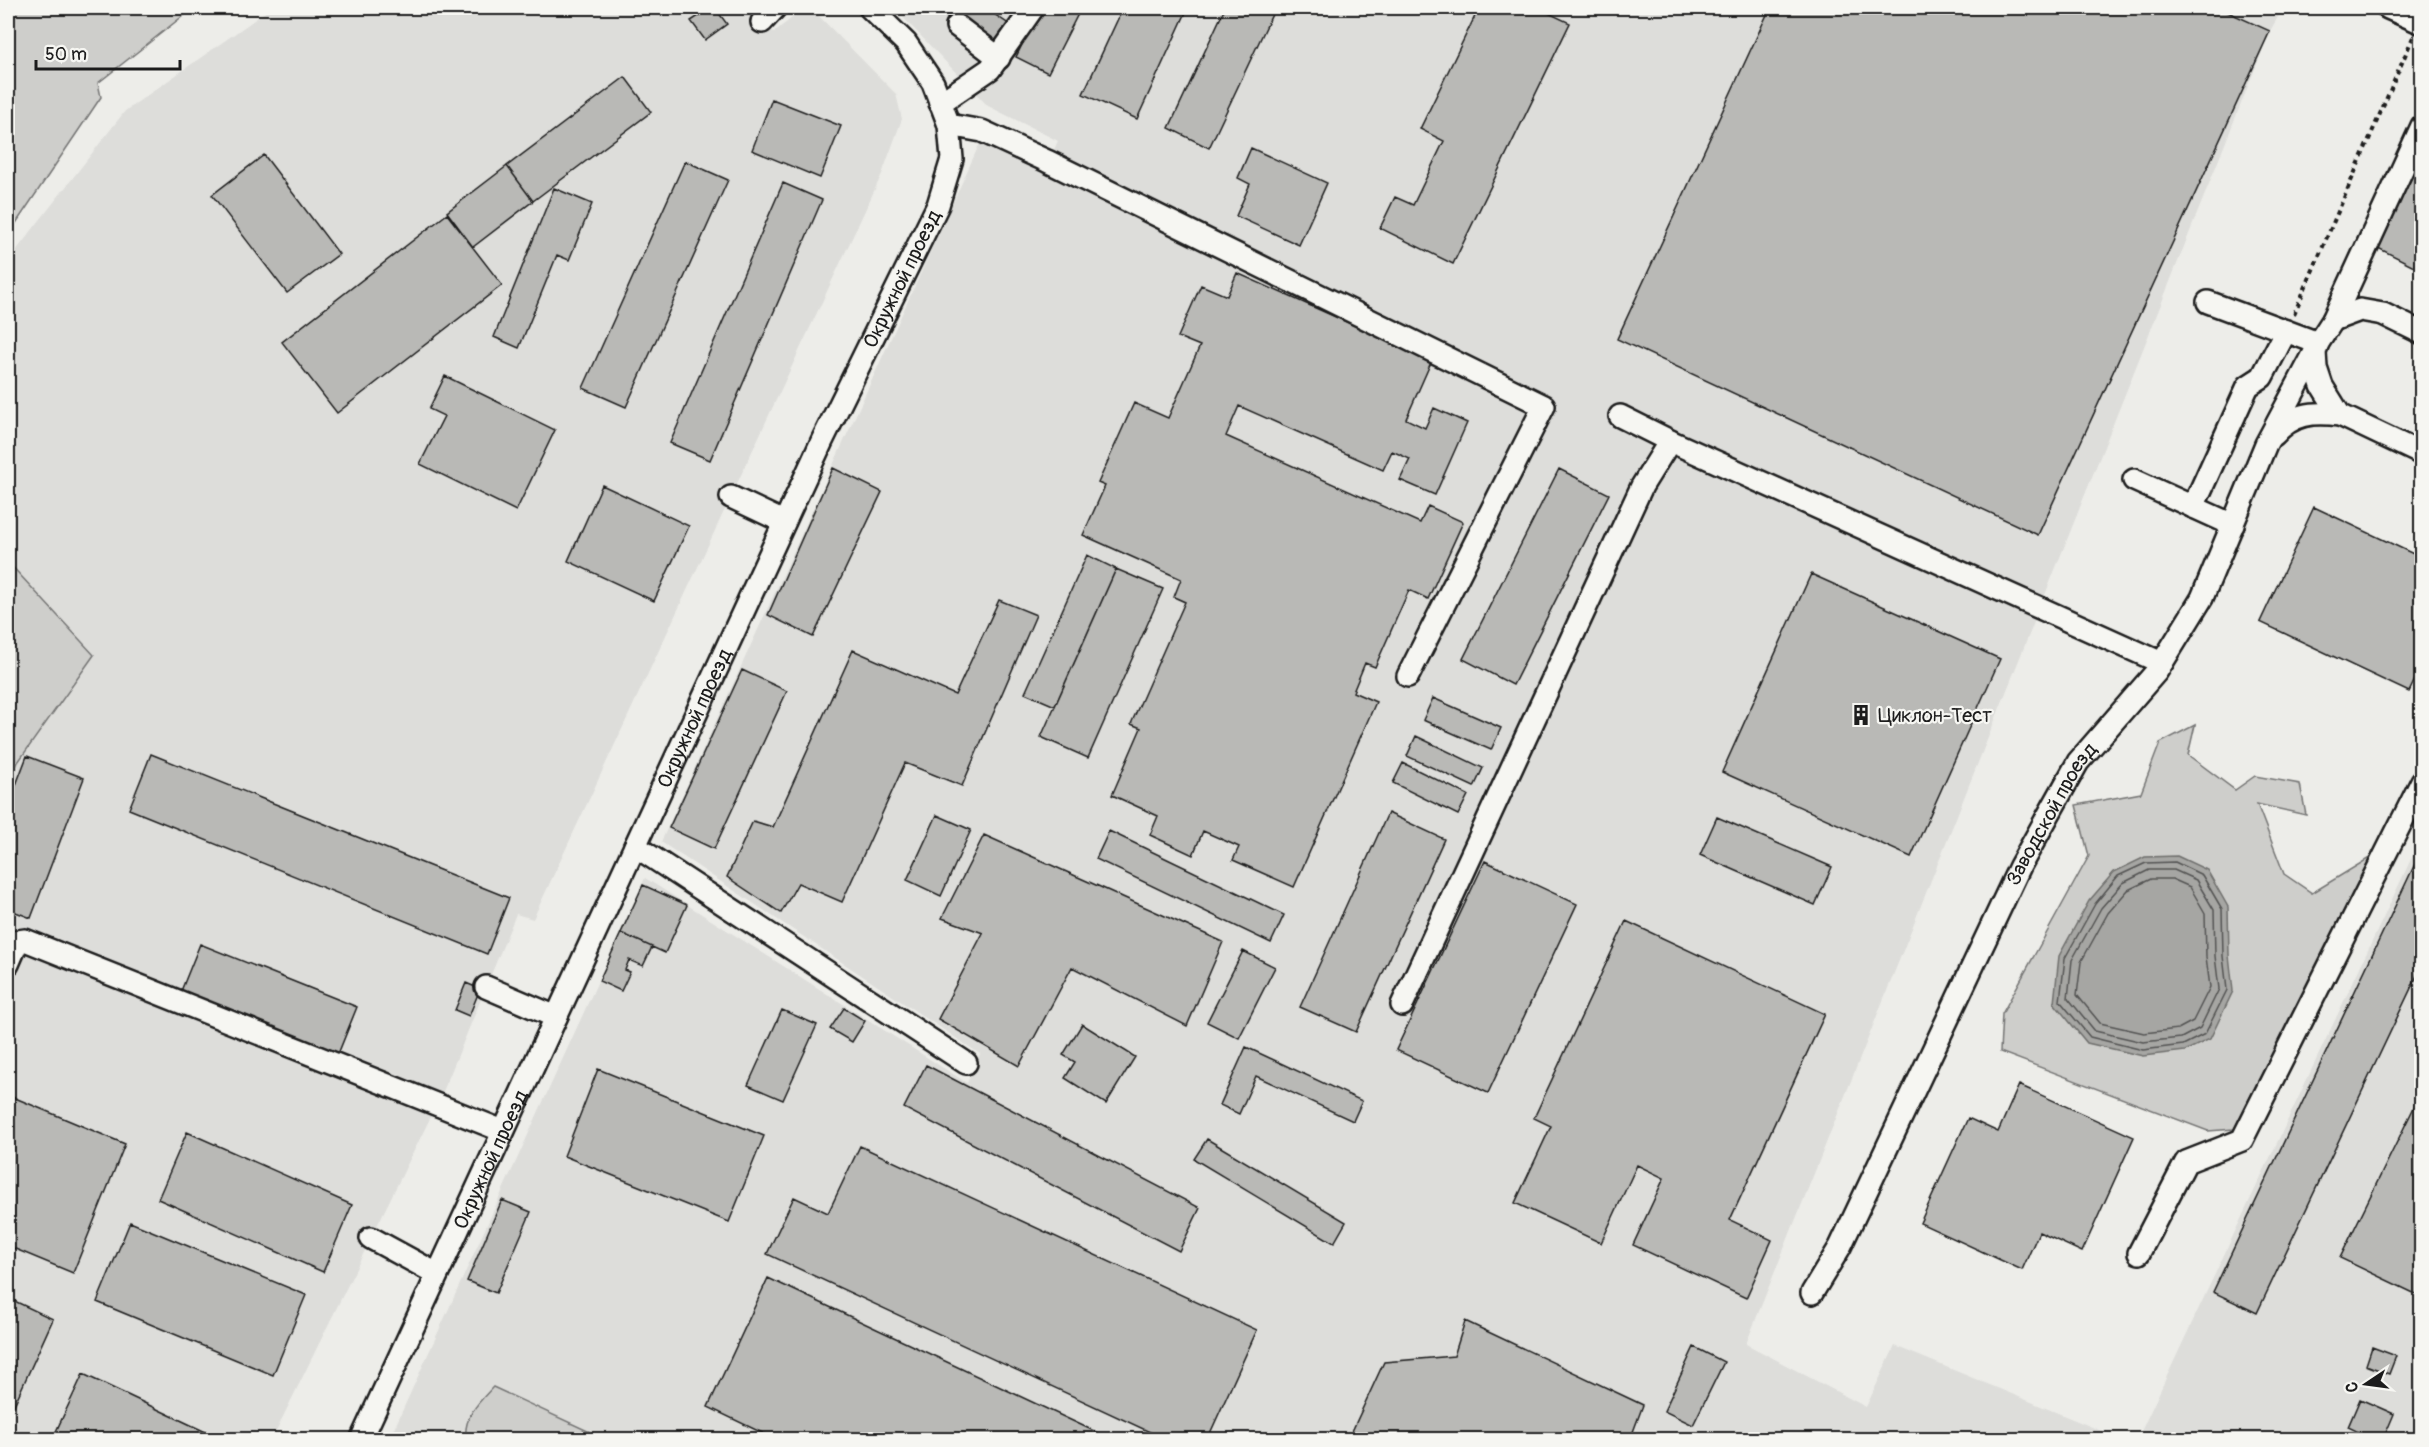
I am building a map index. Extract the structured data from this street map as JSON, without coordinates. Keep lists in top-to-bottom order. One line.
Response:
{"streets":{"street":["Окружной проезд","Заводской проезд"]},"places":{"building":["Циклон-Тест"]},"scale_bar":"50 m","north":"left"}
